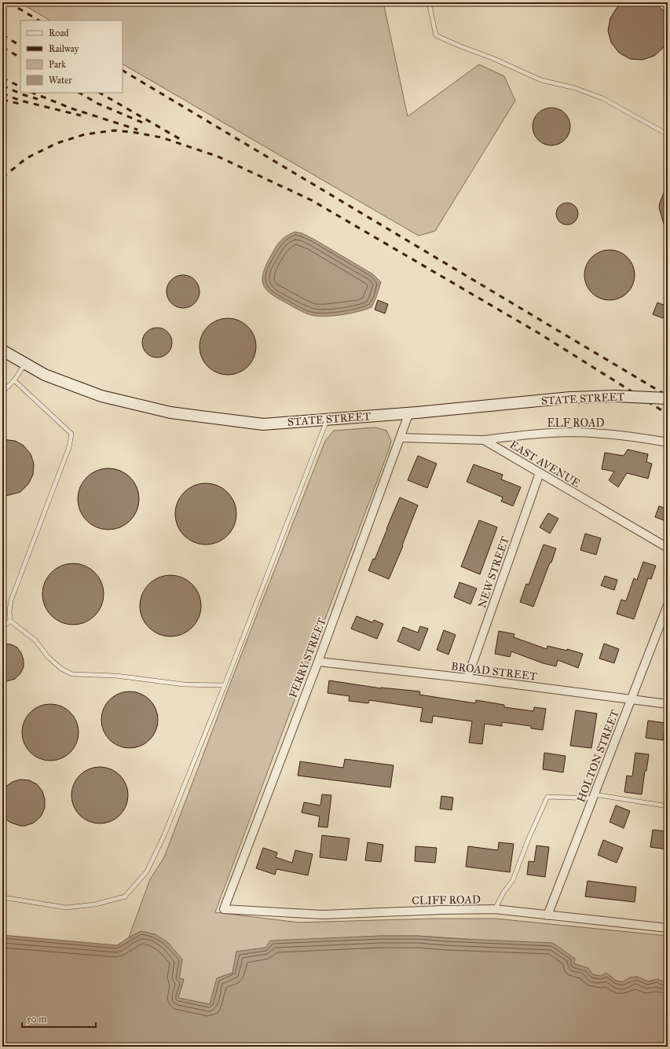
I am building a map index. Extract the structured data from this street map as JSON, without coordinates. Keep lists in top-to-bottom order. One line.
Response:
{"streets":{"street":["STATE STREET","ELF ROAD","EAST AVENUE","NEW STREET","FERRY STREET","BROAD STREET","HOLTON STREET","CLIFF ROAD"]},"crossings":[["STATE STREET","FERRY STREET"],["ELF ROAD","EAST AVENUE"],["EAST AVENUE","NEW STREET"],["EAST AVENUE","FERRY STREET"],["NEW STREET","BROAD STREET"],["FERRY STREET","BROAD STREET"],["FERRY STREET","CLIFF ROAD"],["BROAD STREET","HOLTON STREET"],["HOLTON STREET","CLIFF ROAD"]],"legend":["Road","Railway","Park","Water"],"scale_bar":"50 m"}
